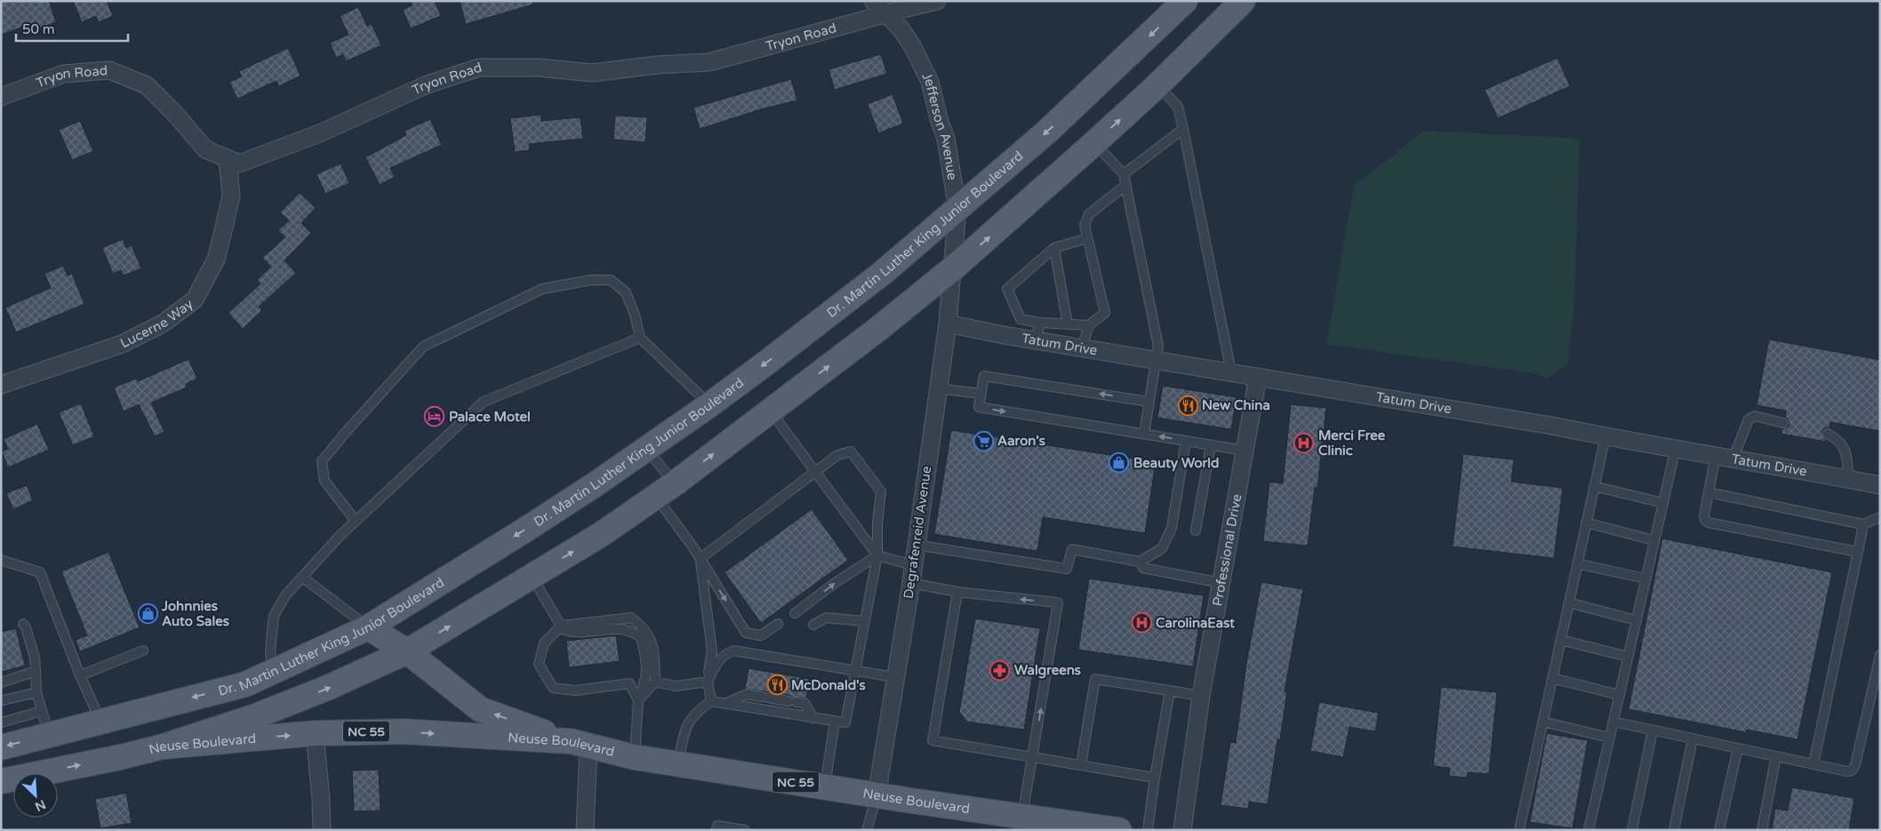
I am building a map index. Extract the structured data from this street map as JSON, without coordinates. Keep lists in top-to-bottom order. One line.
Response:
{"streets":{"main road":["Dr. Martin Luther King Junior Boulevard","NC 55","Neuse Boulevard"],"street":["Tryon Road","Jefferson Avenue","Lucerne Way","Tatum Drive","Degrafenreid Avenue","Professional Drive"]},"crossings":[["Tryon Road","Jefferson Avenue"],["Tryon Road","Lucerne Way"],["Jefferson Avenue","Dr. Martin Luther King Junior Boulevard"],["Jefferson Avenue","Degrafenreid Avenue"],["Dr. Martin Luther King Junior Boulevard","NC 55"],["Tatum Drive","Degrafenreid Avenue"],["Tatum Drive","Professional Drive"],["Degrafenreid Avenue","Neuse Boulevard"],["NC 55","Neuse Boulevard"]],"places":{"restaurant":["New China","McDonald's"],"hotel":["Palace Motel"],"supermarket":["Aaron's"],"hospital":["Merci Free Clinic","CarolinaEast"],"shop":["Beauty World","Johnnies Auto Sales"],"pharmacy":["Walgreens"]},"scale_bar":"50 m","north":"bottom right"}
